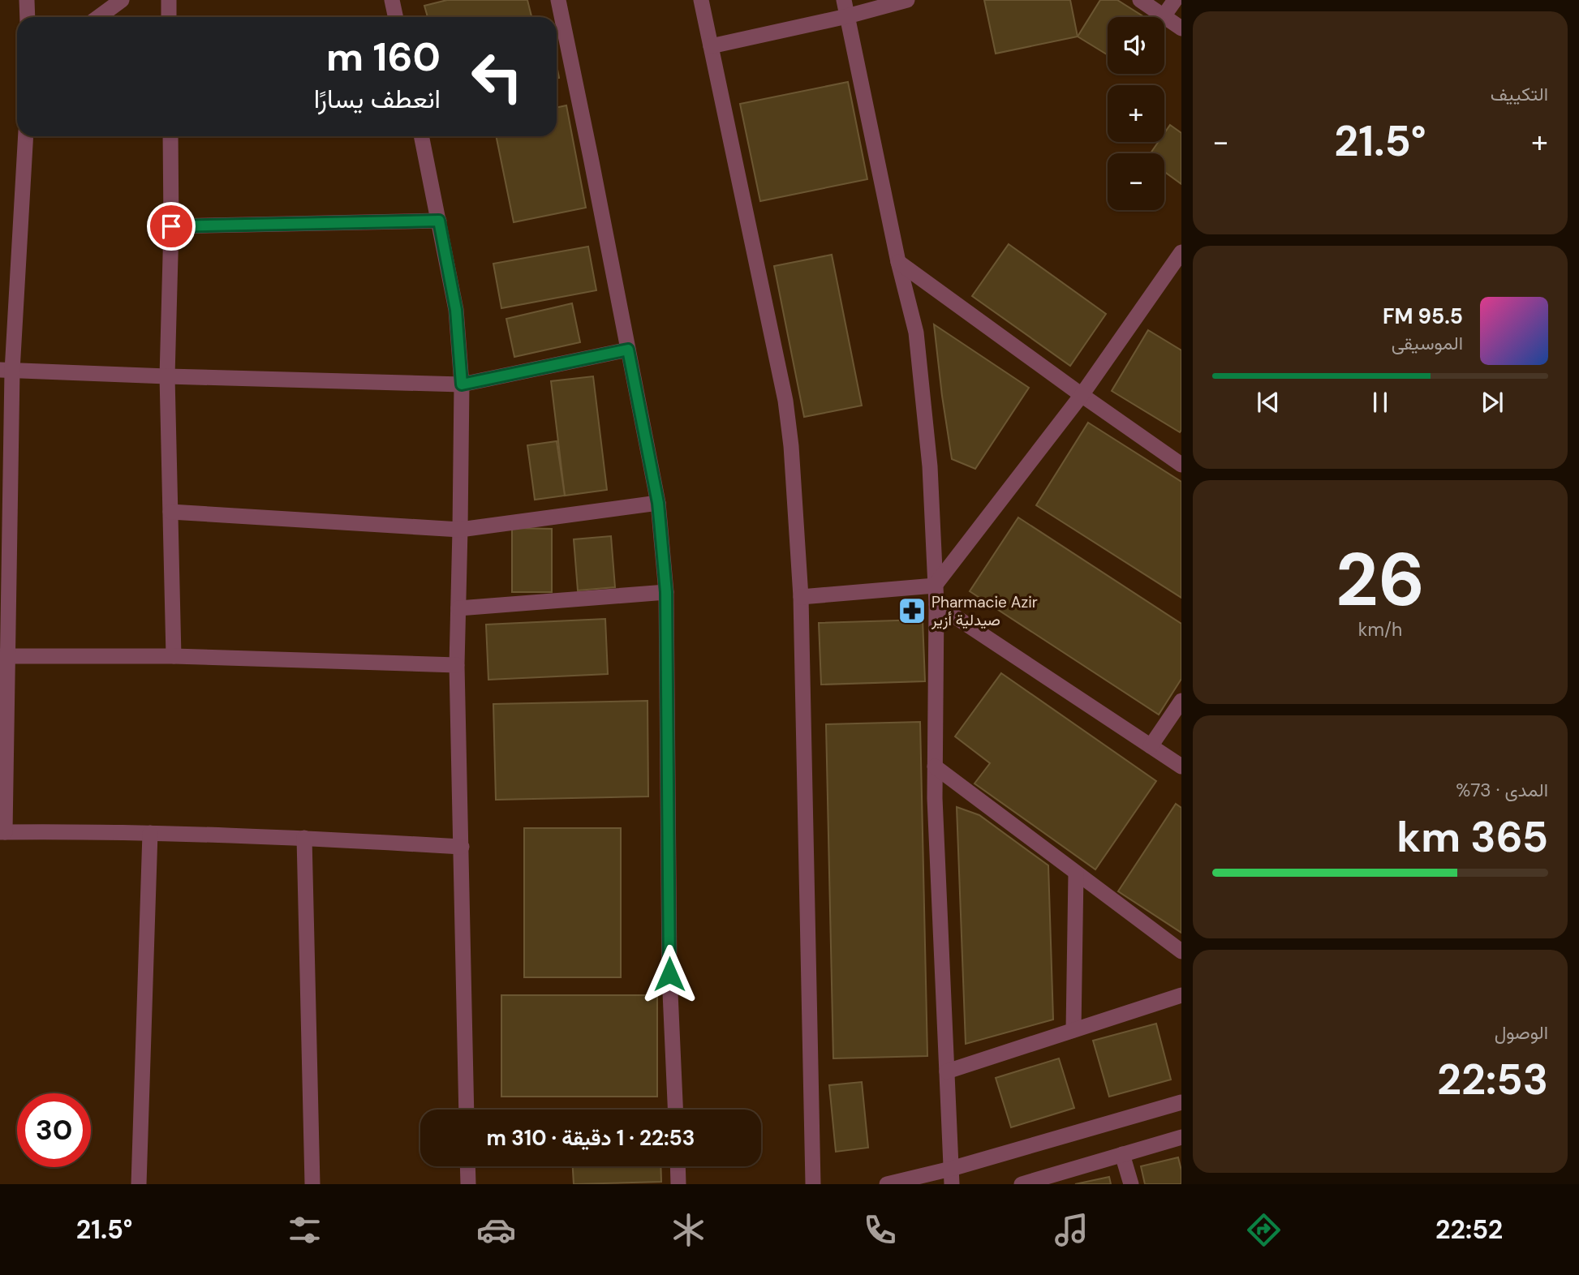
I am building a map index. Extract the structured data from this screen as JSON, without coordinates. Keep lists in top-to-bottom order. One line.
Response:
{"places":{"pharmacy":["Pharmacie Azir صيدلية أزير"]},"page":{"tile":["التكييف",["26","km/h"],["المدى · 73%","365 km"],["الوصول","22:53"]],"map_buttons":["+","−"],"turn":["160 m","انعطف يسارًا"],"heat":["−","21.5°","+"],"song":["95.5 FM","الموسيقى"],"limit":"30","trip":"22:53 · 1 دقيقة · 310 m","tabs":["22:52","21.5°"]}}
